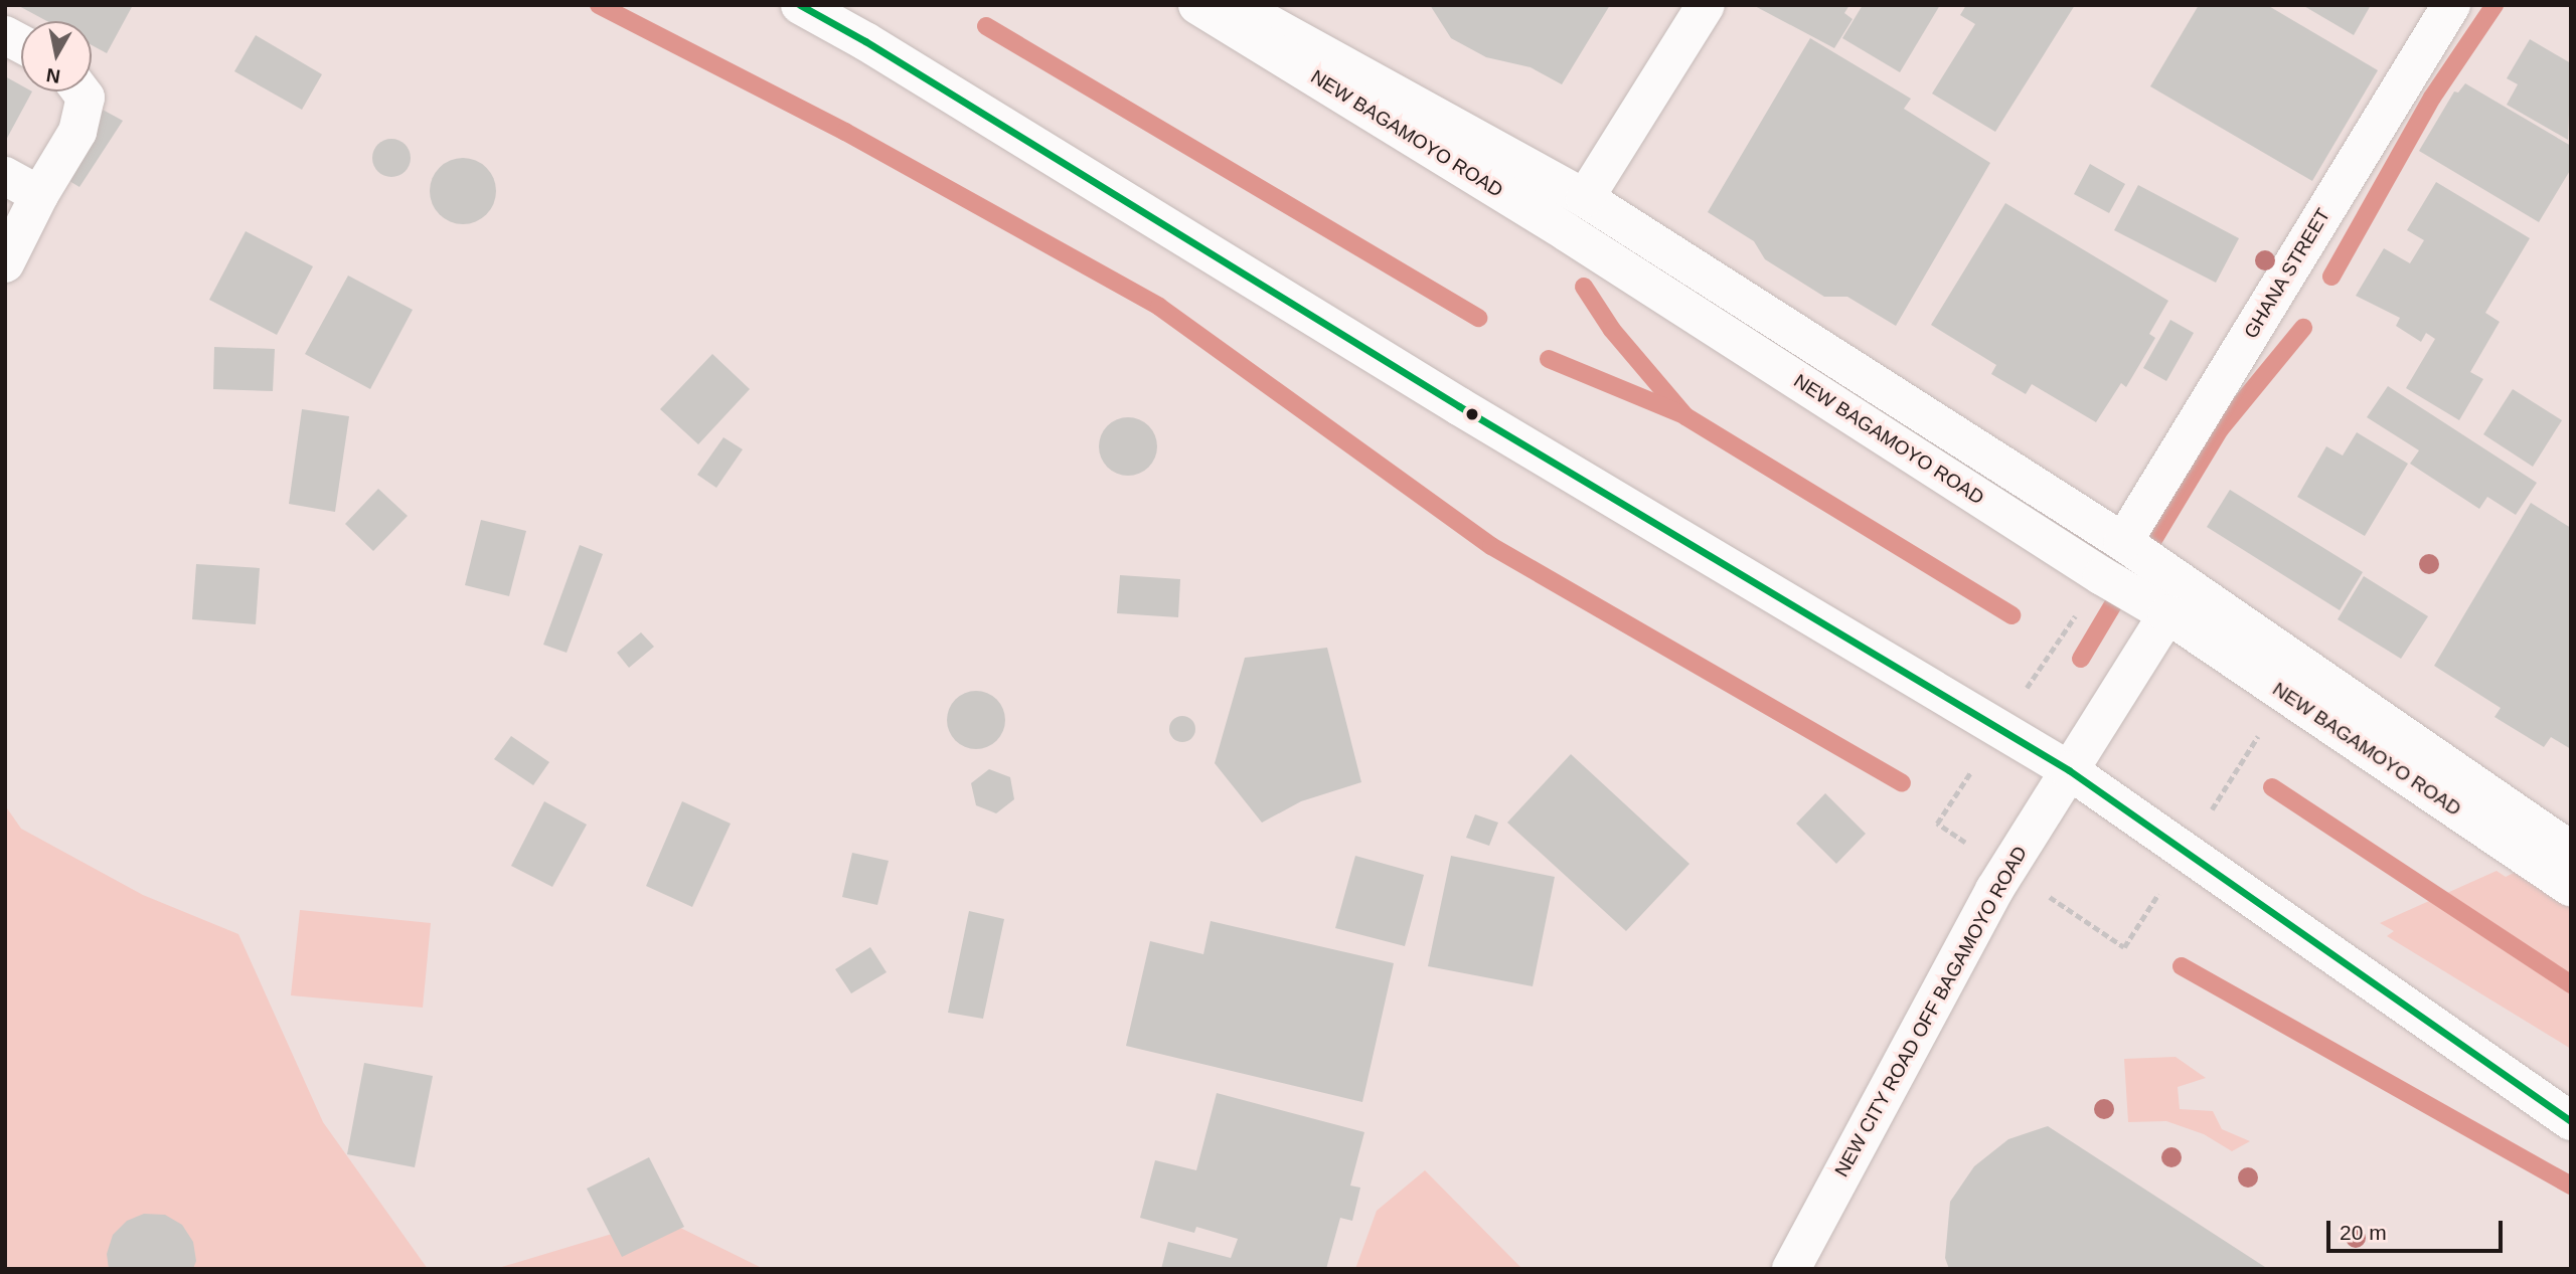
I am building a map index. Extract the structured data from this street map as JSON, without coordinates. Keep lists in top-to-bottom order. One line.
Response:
{"streets":{"main road":["NEW BAGAMOYO ROAD","GHANA STREET","NEW CITY ROAD OFF BAGAMOYO ROAD"]},"crossings":[["NEW BAGAMOYO ROAD","NEW CITY ROAD OFF BAGAMOYO ROAD"]],"scale_bar":"20 m","north":"bottom"}
